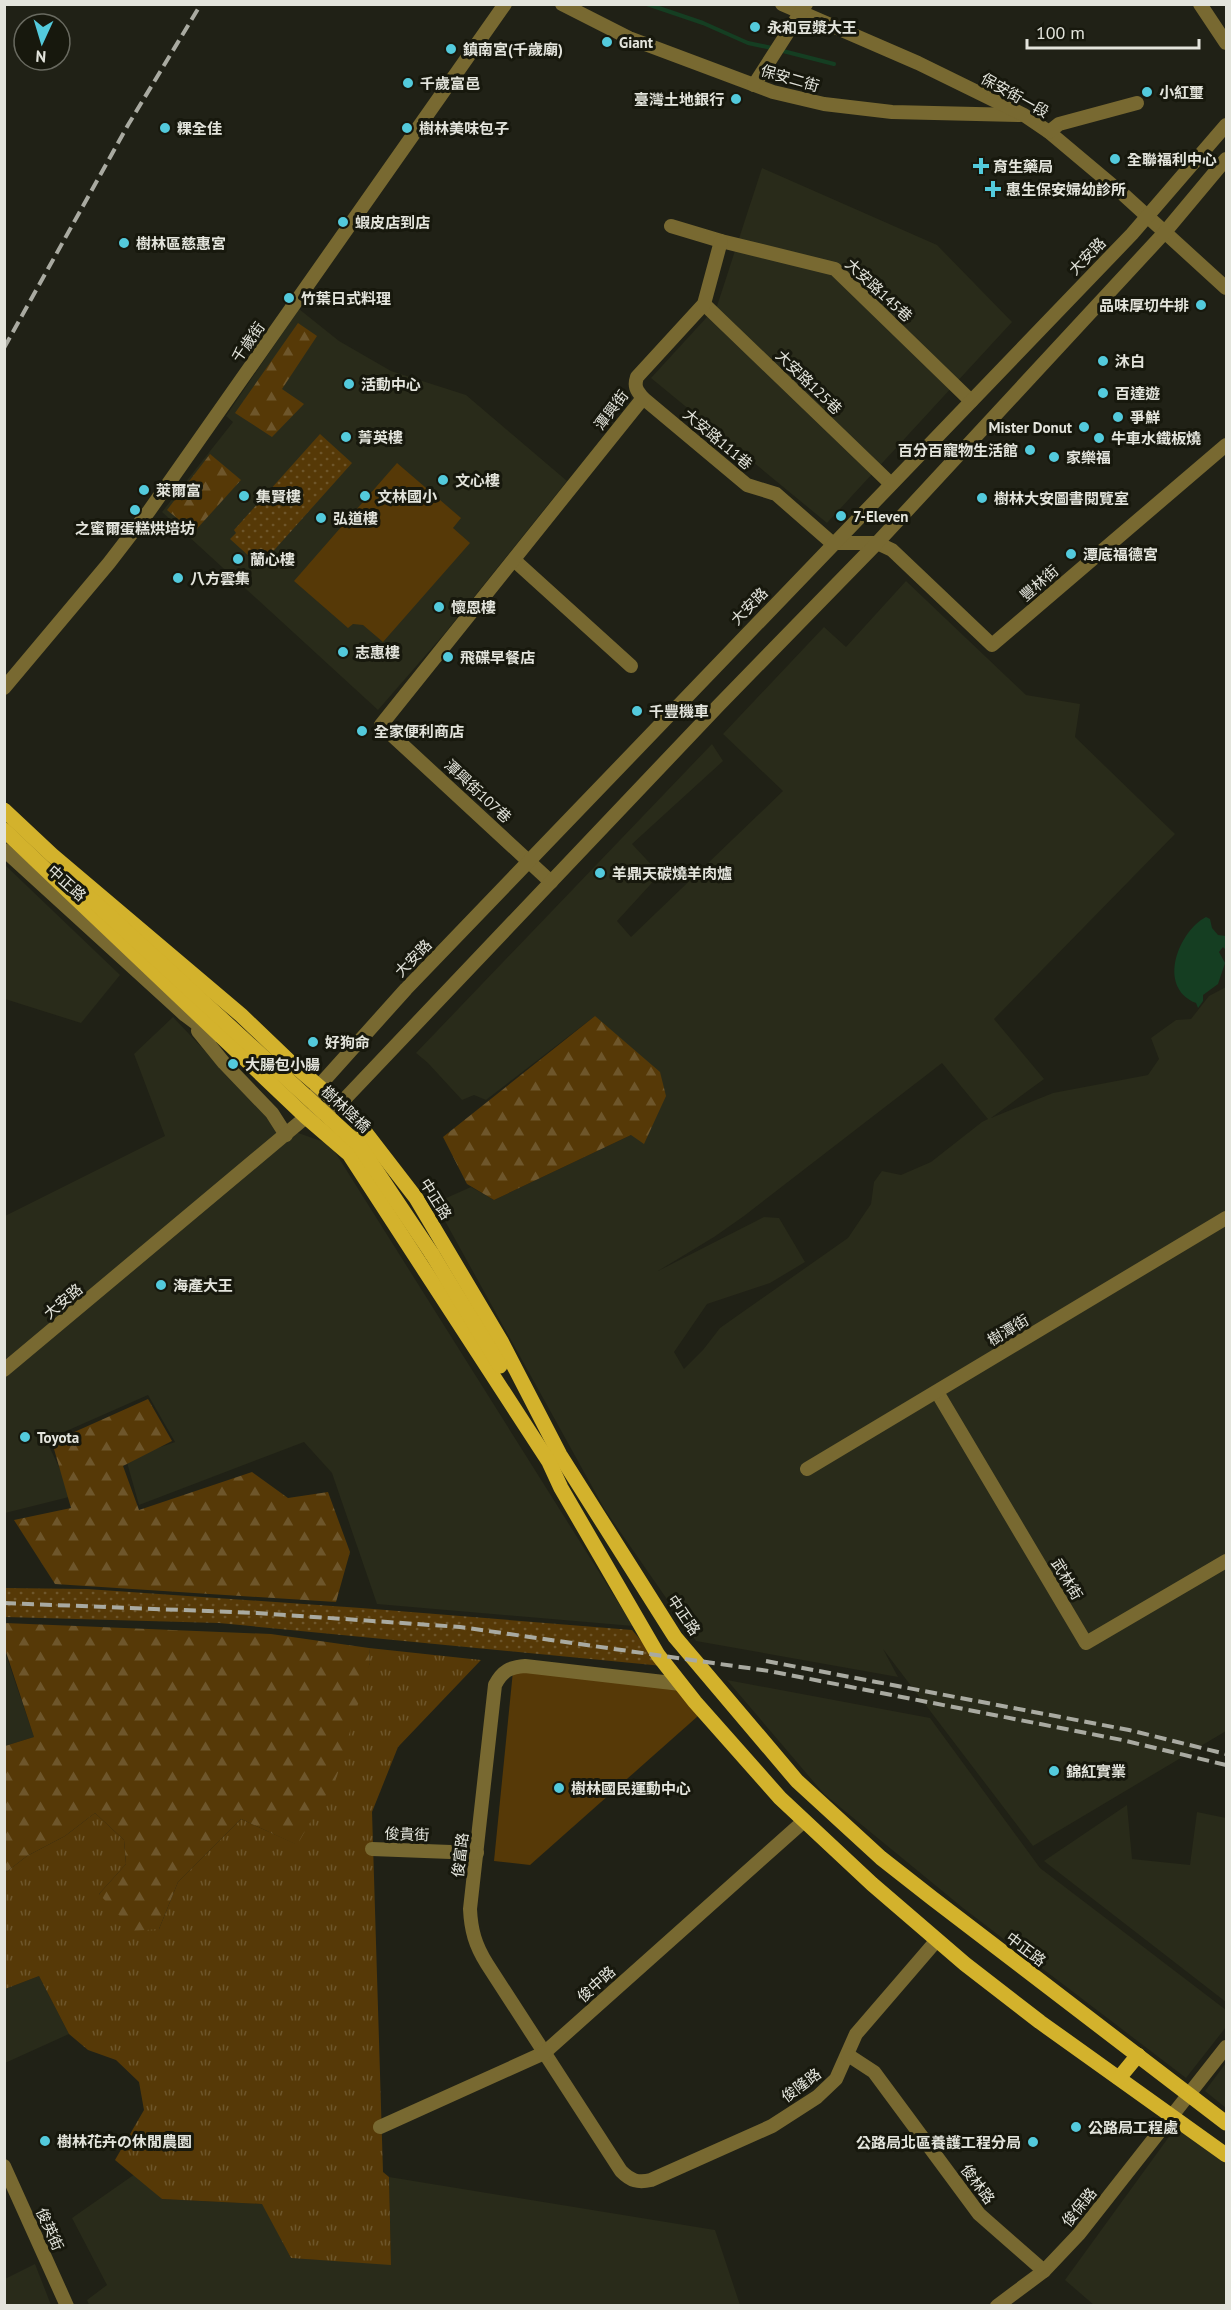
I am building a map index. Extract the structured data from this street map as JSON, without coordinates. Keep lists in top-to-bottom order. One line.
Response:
{"streets":{"main road":["中正路","樹林陸橋"],"street":["保安二街","保安街一段","大安路","大安路145巷","千歲街","大安路125巷","潭興街","大安路111巷","豐林街","潭興街107巷","樹潭街","武林街","俊貴街","俊富路","俊中路","俊隆路","俊林路","俊保路","俊英街"]},"crossings":[["保安二街","保安街一段"],["保安街一段","大安路"],["大安路","大安路145巷"],["大安路","大安路125巷"],["大安路","大安路111巷"],["大安路","豐林街"],["大安路","潭興街107巷"],["大安路","中正路"],["大安路145巷","潭興街"],["大安路125巷","潭興街"],["潭興街","大安路111巷"],["潭興街","潭興街107巷"],["中正路","樹林陸橋"],["中正路","俊富路"],["中正路","俊中路"],["中正路","俊隆路"],["中正路","俊保路"],["樹潭街","武林街"],["俊貴街","俊富路"],["俊富路","俊中路"],["俊富路","俊隆路"],["俊隆路","俊林路"],["俊林路","俊保路"]],"places":{"other":["永和豆漿大王","Giant","鎮南宮(千歲廟)","千歲富邑","小紅璽","臺灣土地銀行","粿全佳","樹林美味包子","全聯福利中心","蝦皮店到店","樹林區慈惠宮","竹葉日式料理","品味厚切牛排","沐白","活動中心","百達遊","爭鮮","Mister Donut","菁英樓","牛車水鐵板燒","百分百寵物生活館","家樂福","文心樓","萊爾富","集賢樓","文林國小","樹林大安圖書閱覽室","之蜜爾蛋糕烘培坊","7-Eleven","弘道樓","潭底福德宮","蘭心樓","八方雲集","懷恩樓","志惠樓","飛碟早餐店","千豐機車","全家便利商店","羊鼎天碳燒羊肉爐","好狗命","大腸包小腸","海產大王","Toyota","錦紅實業","樹林國民運動中心","公路局工程處","樹林花卉の休閒農園","公路局北區養護工程分局"],"health":["育生藥局","惠生保安婦幼診所"]},"scale_bar":"100 m","north":"bottom"}
